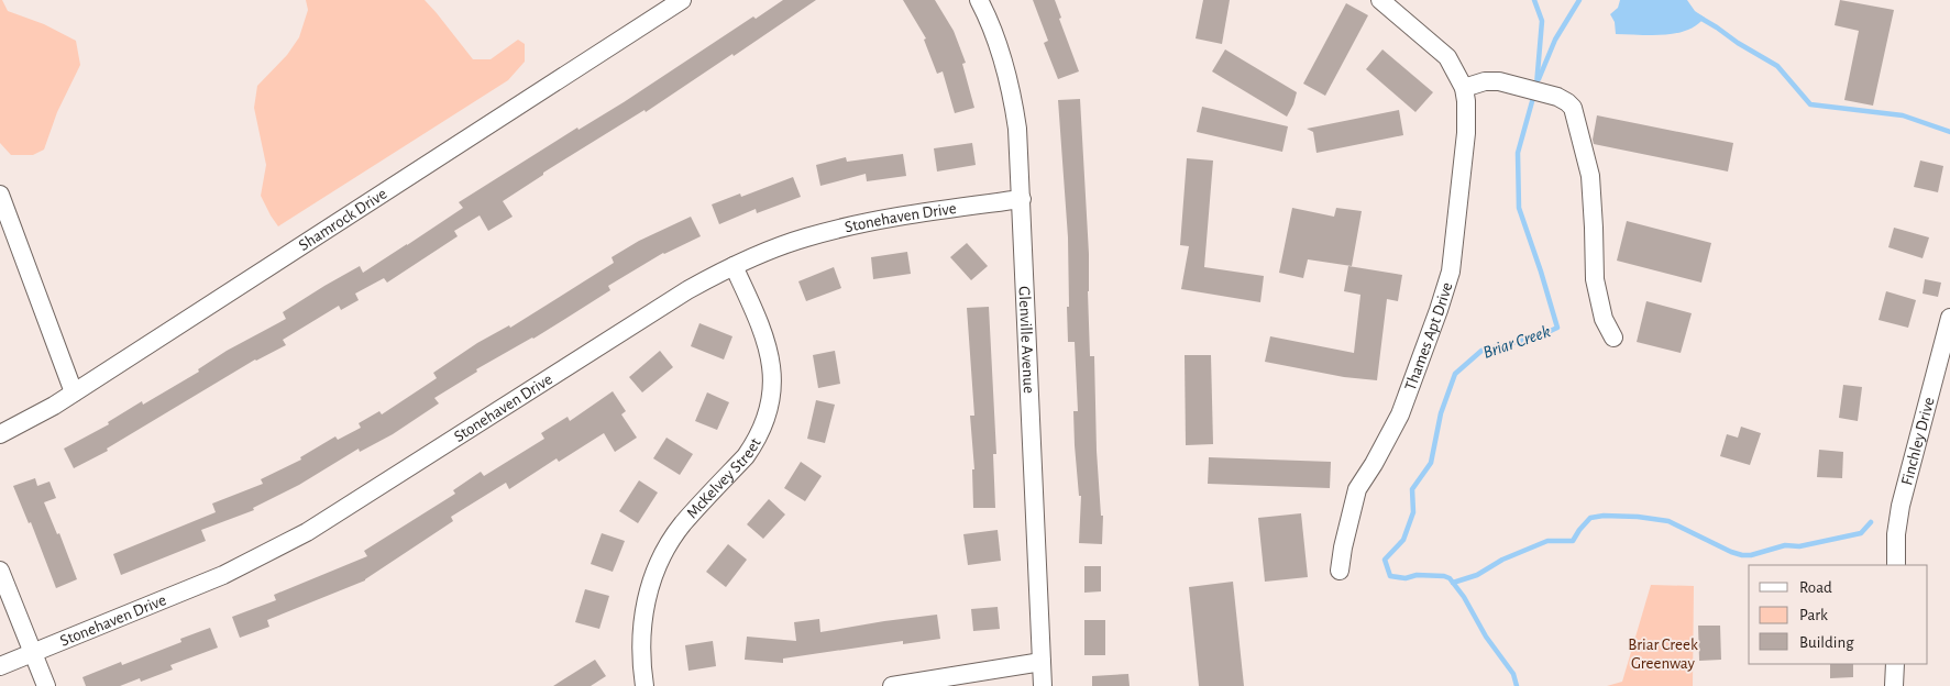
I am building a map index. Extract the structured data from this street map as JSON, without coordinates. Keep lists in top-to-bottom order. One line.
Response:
{"streets":{"street":["Stonehaven Drive","Shamrock Drive","Thames Apt Drive","Glenville Avenue","Finchley Drive","McKelvey Street"]},"crossings":[["Stonehaven Drive","Glenville Avenue"],["Stonehaven Drive","McKelvey Street"]],"water":["Briar Creek"],"parks":["Briar Creek Greenway"],"legend":["Road","Park","Building"]}
